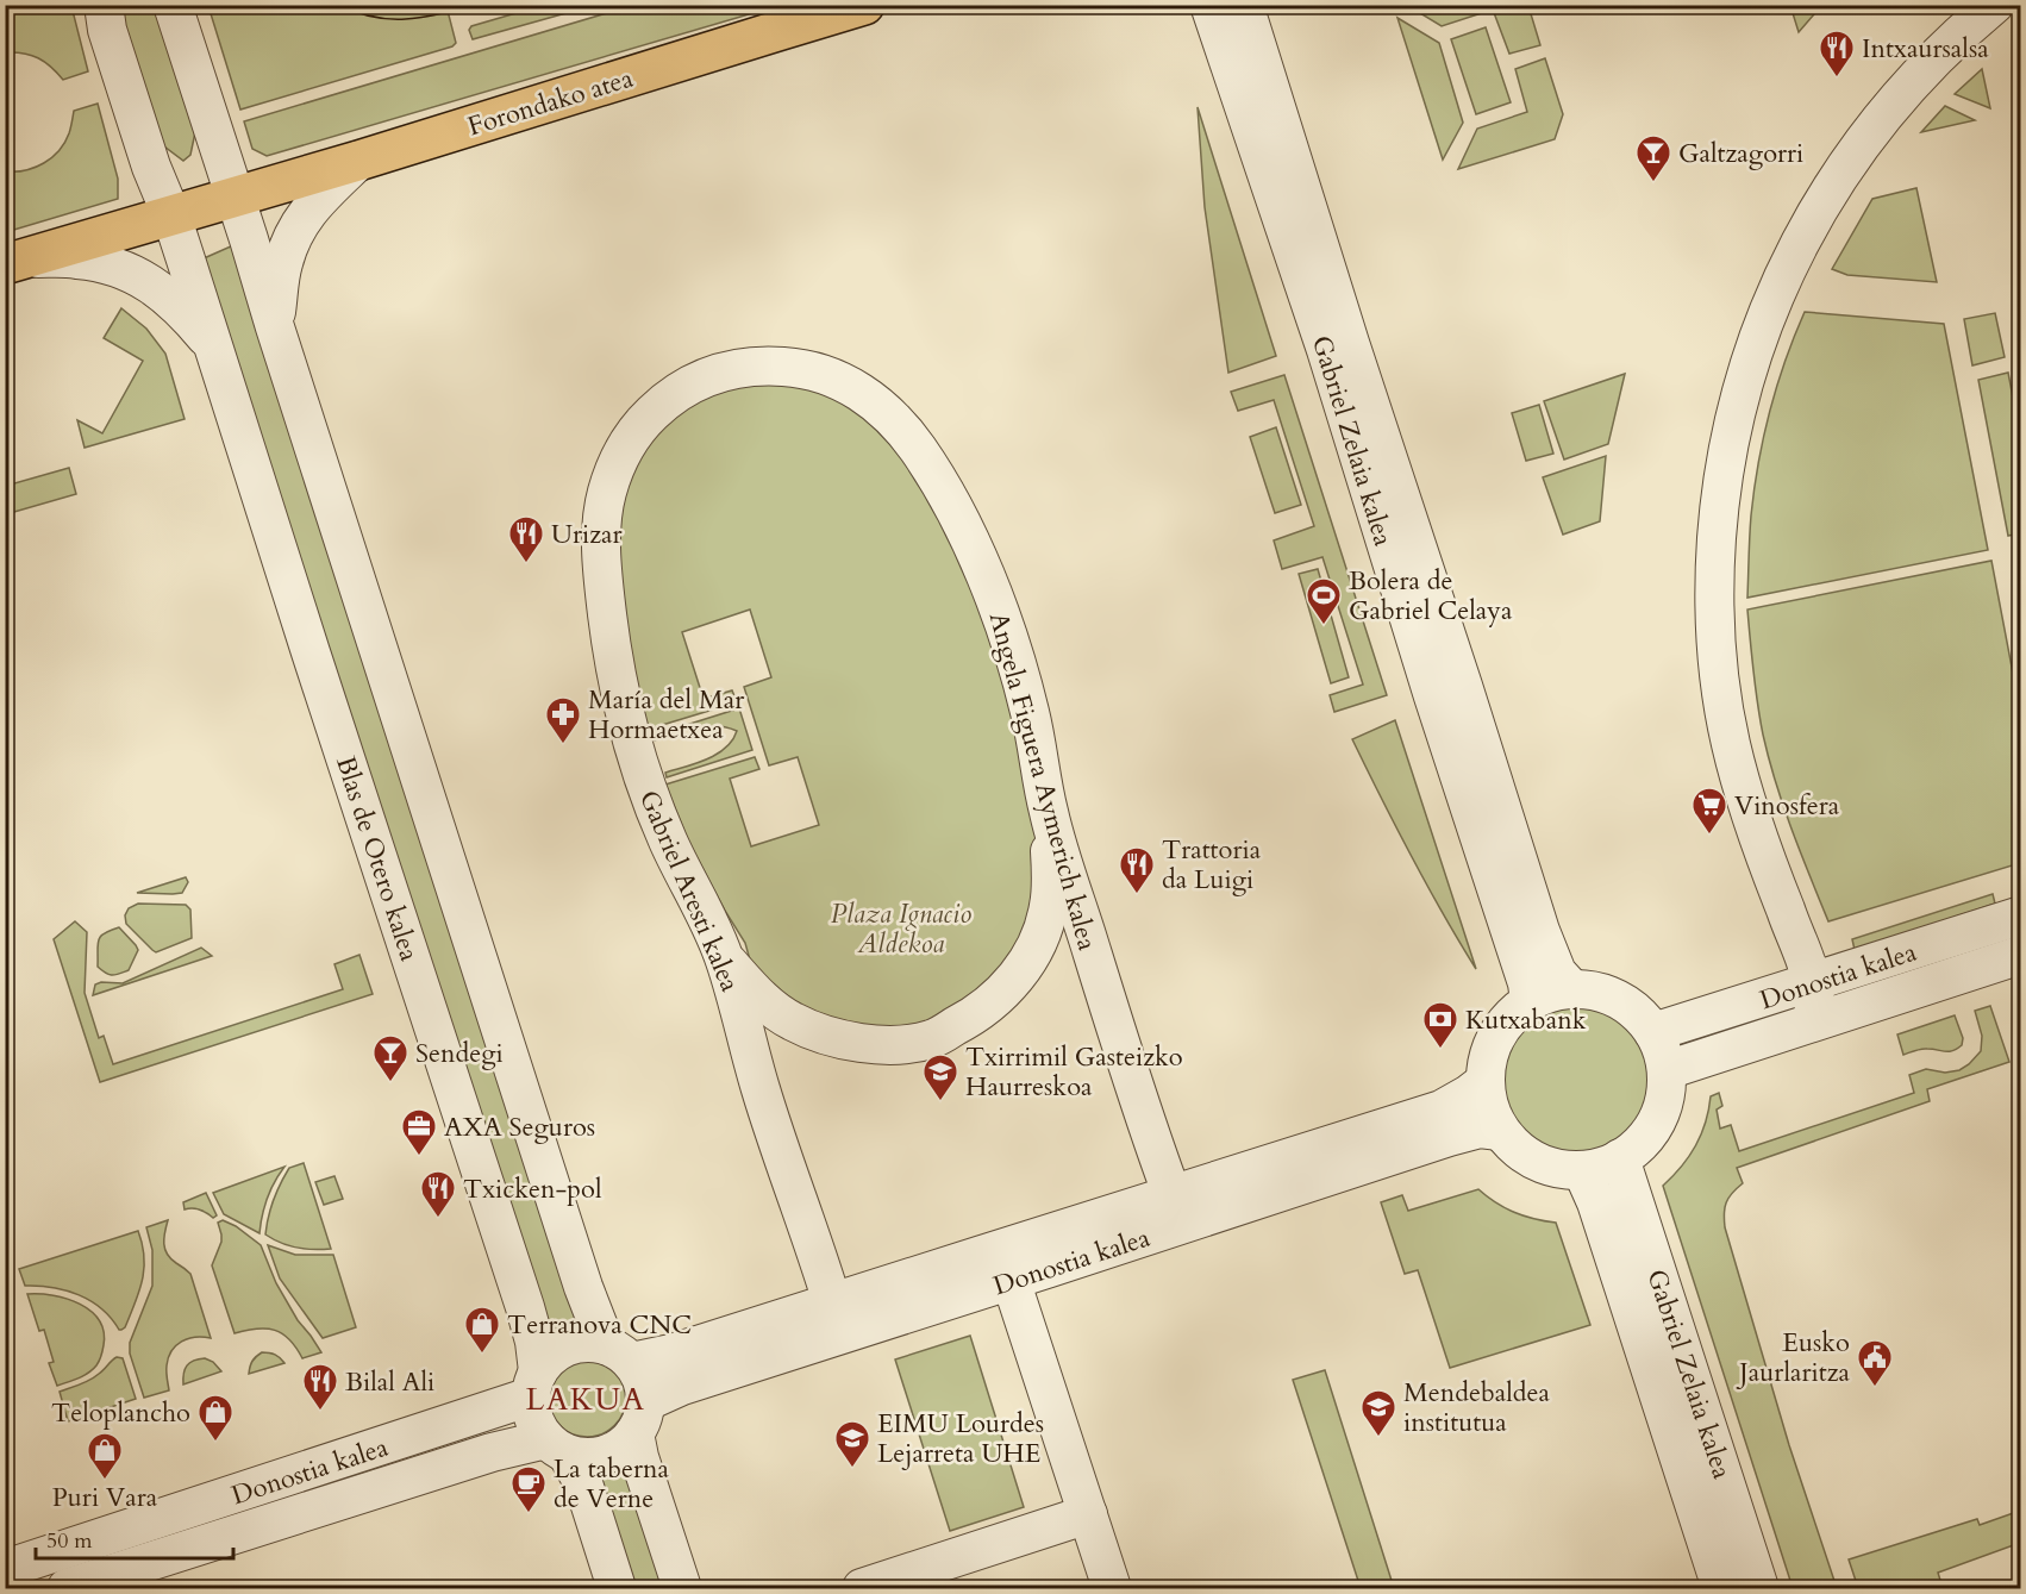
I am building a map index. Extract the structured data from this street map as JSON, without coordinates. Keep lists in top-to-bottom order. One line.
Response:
{"streets":{"main road":["Forondako atea"],"street":["Gabriel Zelaia kalea","Angela Figuera Aymerich kalea","Blas de Otero kalea","Gabriel Aresti kalea","Donostia kalea"]},"crossings":[["Forondako atea","Blas de Otero kalea"],["Gabriel Zelaia kalea","Donostia kalea"],["Angela Figuera Aymerich kalea","Gabriel Aresti kalea"],["Angela Figuera Aymerich kalea","Donostia kalea"],["Blas de Otero kalea","Donostia kalea"],["Gabriel Aresti kalea","Donostia kalea"]],"districts":["LAKUA"],"parks":["Plaza Ignacio Aldekoa"],"places":{"restaurant":["Intxaursalsa","Urizar","Trattoria da Luigi","Txicken-pol","Bilal Ali"],"bar":["Galtzagorri","Sendegi"],"sports":["Bolera de Gabriel Celaya"],"pharmacy":["María del Mar Hormaetxea"],"supermarket":["Vinosfera"],"bank":["Kutxabank"],"school or university":["Txirrimil Gasteizko Haurreskoa","Mendebaldea institutua","EIMU Lourdes Lejarreta UHE"],"office":["AXA Seguros"],"shop":["Terranova CNC","Teloplancho","Puri Vara"],"public building":["Eusko Jaurlaritza"],"cafe":["La taberna de Verne"]},"scale_bar":"50 m"}
